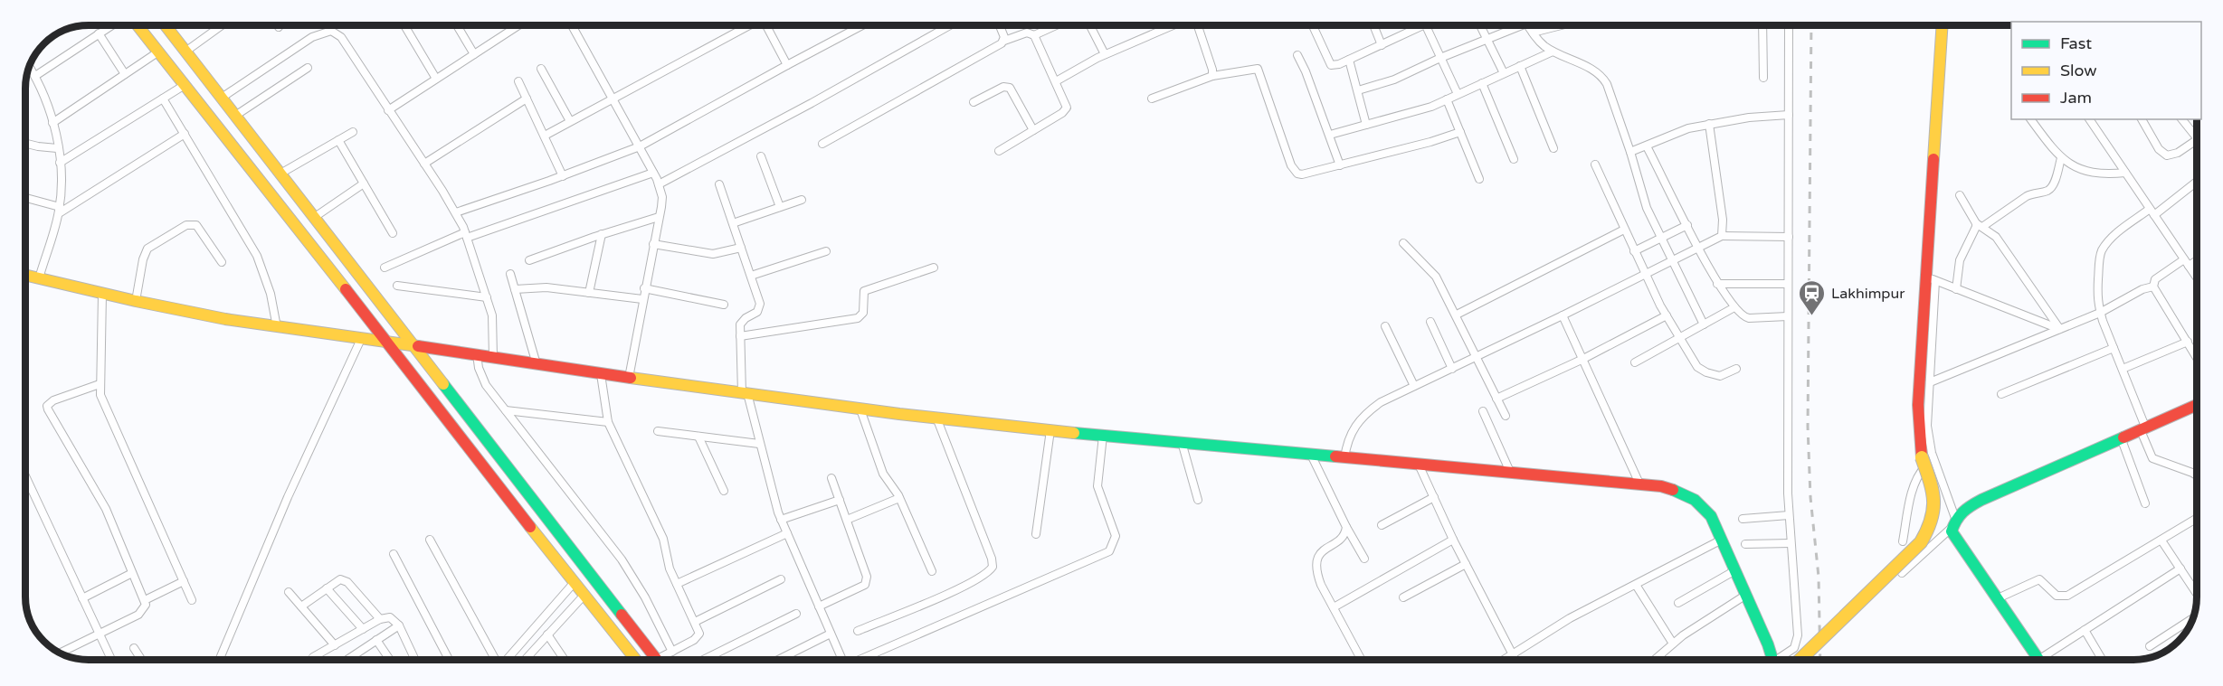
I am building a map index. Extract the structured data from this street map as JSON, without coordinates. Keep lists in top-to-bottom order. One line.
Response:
{"places":{"station":["Lakhimpur"]},"legend":["Fast","Slow","Jam"]}
